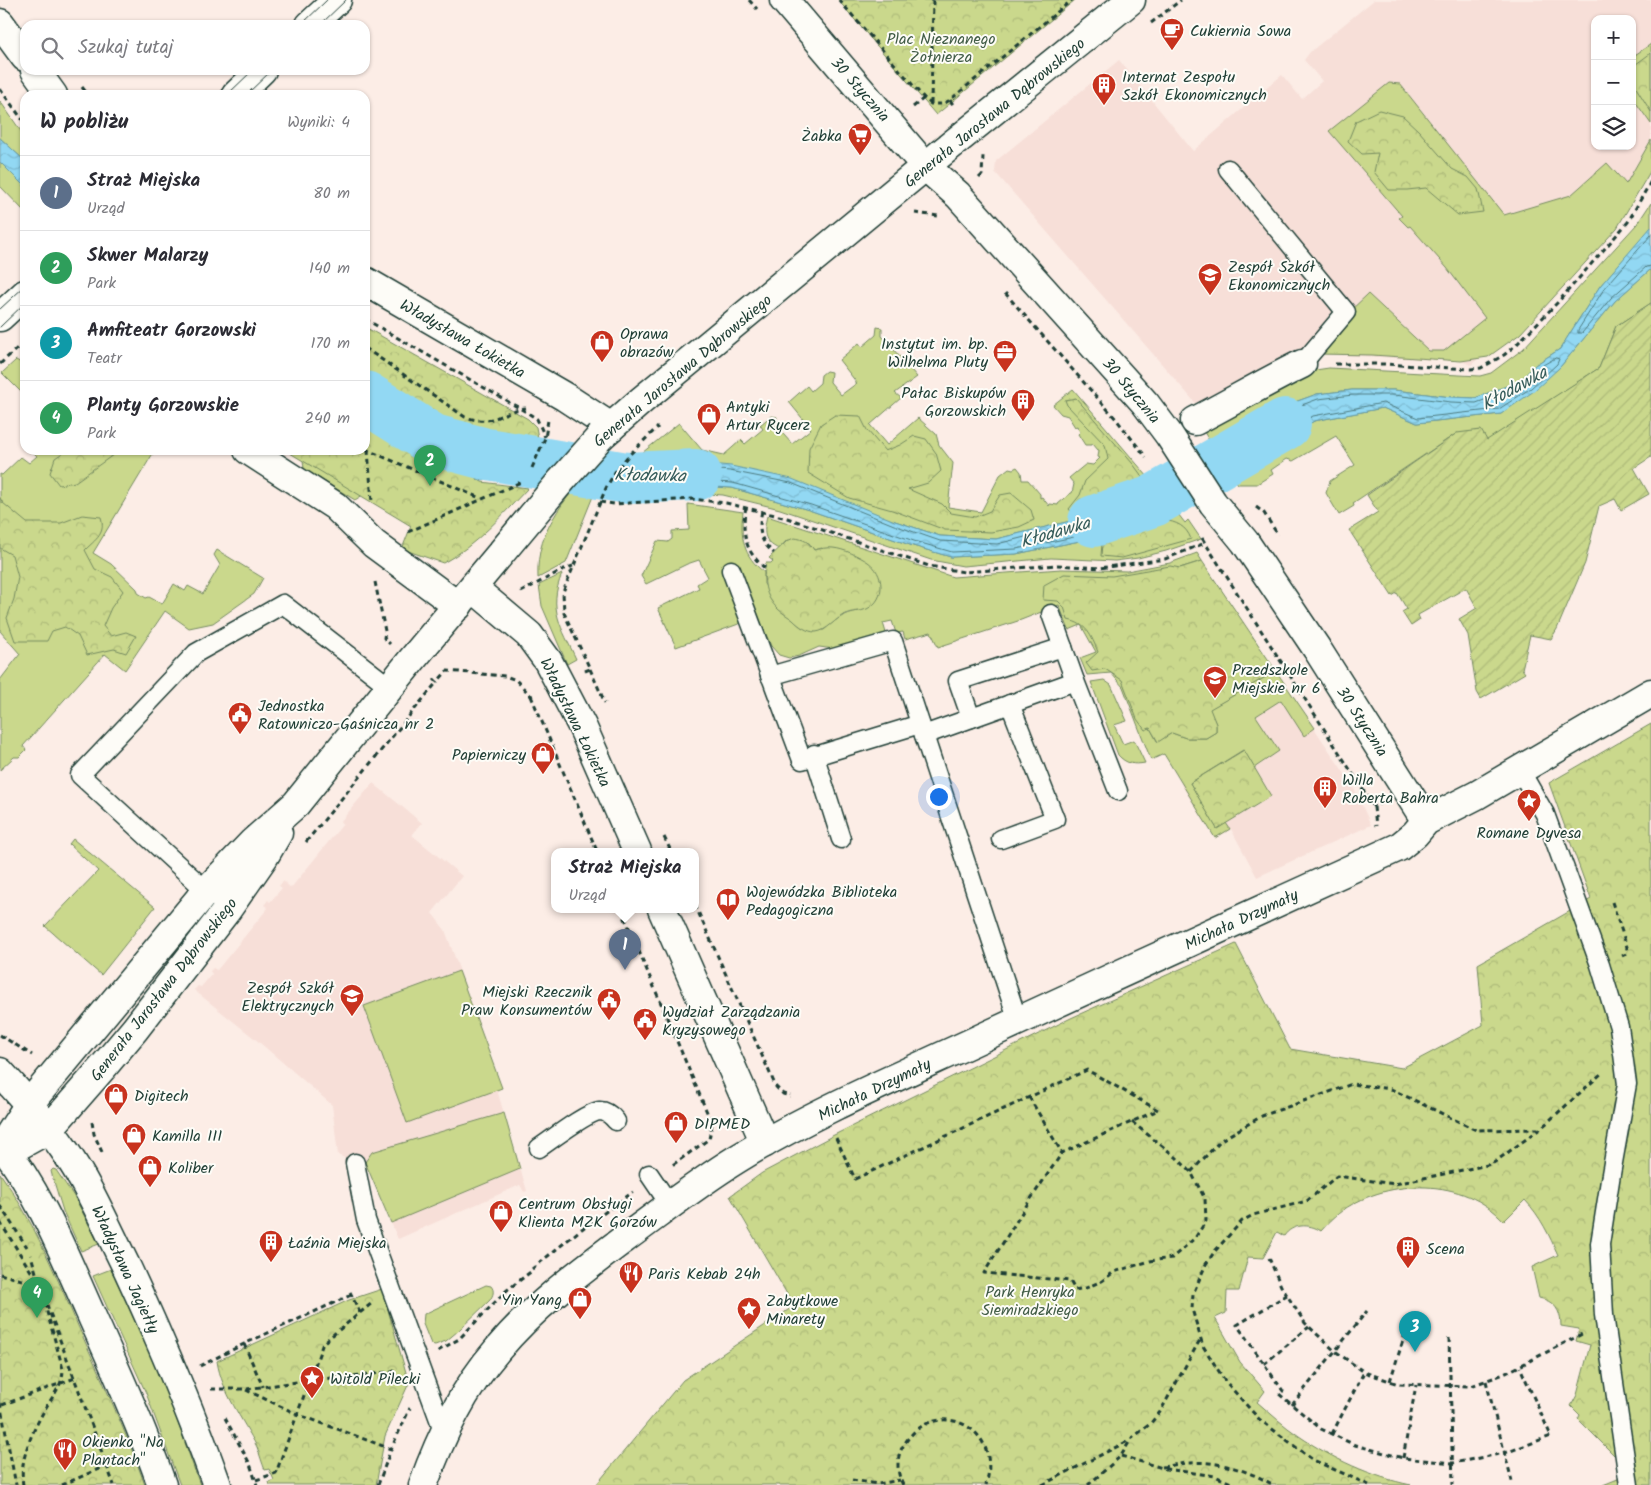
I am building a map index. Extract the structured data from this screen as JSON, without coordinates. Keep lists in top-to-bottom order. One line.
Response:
{"streets":{"main road":["30 Stycznia","Generała Jarosława Dąbrowskiego","Władysława Łokietka","Michała Drzymały","Władysława Jagiełły"]},"crossings":[["30 Stycznia","Generała Jarosława Dąbrowskiego"],["30 Stycznia","Michała Drzymały"],["Generała Jarosława Dąbrowskiego","Władysława Łokietka"],["Generała Jarosława Dąbrowskiego","Władysława Jagiełły"]],"water":["Kłodawka"],"parks":["Plac Nieznanego Żołnierza","Park Henryka Siemiradzkiego"],"places":{"cafe":["Cukiernia Sowa"],"building":["Internat Zespołu Szkół Ekonomicznych","Pałac Biskupów Gorzowskich","Willa Roberta Bahra","Łaźnia Miejska","Scena"],"supermarket":["Żabka"],"school or university":["Zespół Szkół Ekonomicznych","Przedszkole Miejskie nr 6","Zespół Szkół Elektrycznych"],"shop":["Oprawa obrazów","Antyki Artur Rycerz","Papierniczy","Digitech","DIPMED","Kamilla III","Koliber","Centrum Obsługi Klienta MZK Gorzów","Yin Yang"],"office":["Instytut im. bp. Wilhelma Pluty"],"public building":["Jednostka Ratowniczo-Gaśnicza nr 2","Miejski Rzecznik Praw Konsumentów","Wydział Zarządzania Kryzysowego"],"place":["Romane Dyvesa","Zabytkowe Minarety","Witold Pilecki"],"library":["Wojewódzka Biblioteka Pedagogiczna"],"restaurant":["Paris Kebab 24h","Okienko \"Na Plantach\""]},"page":{"map_buttons":["+","−"],"search":"Szukaj tutaj","heading":["W pobliżu","Wyniki: 4"],"list":[{"mark":"1","name":"Straż Miejska","note":"Urząd","value":"80 m"},{"mark":"2","name":"Skwer Malarzy","note":"Park","value":"140 m"},{"mark":"3","name":"Amfiteatr Gorzowski","note":"Teatr","value":"170 m"},{"mark":"4","name":"Planty Gorzowskie","note":"Park","value":"240 m"}],"pins":["2","1","4","3"],"popup":["Straż Miejska","Urząd"]}}
